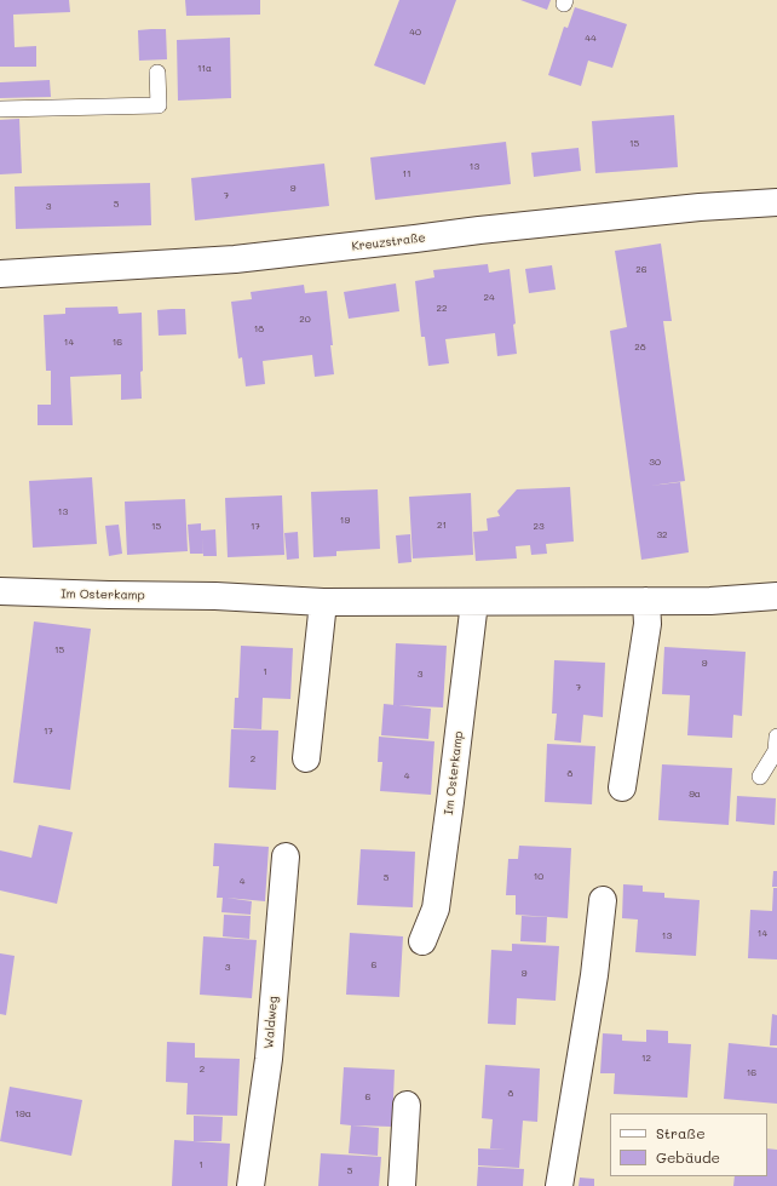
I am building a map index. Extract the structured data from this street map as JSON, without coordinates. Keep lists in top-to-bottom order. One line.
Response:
{"streets":{"street":["Kreuzstraße","Im Osterkamp","Waldweg"]},"house_numbers":["40","44","11a","15","13","11","9","7","5","3","26","24","22","20","18","14","16","28","30","13","19","21","15","17","23","32","15","9","1","3","7","17","2","8","4","9a","10","5","4","14","13","6","3","9","12","2","16","8","6","19a","1","5"],"legend":["Straße","Gebäude"]}
